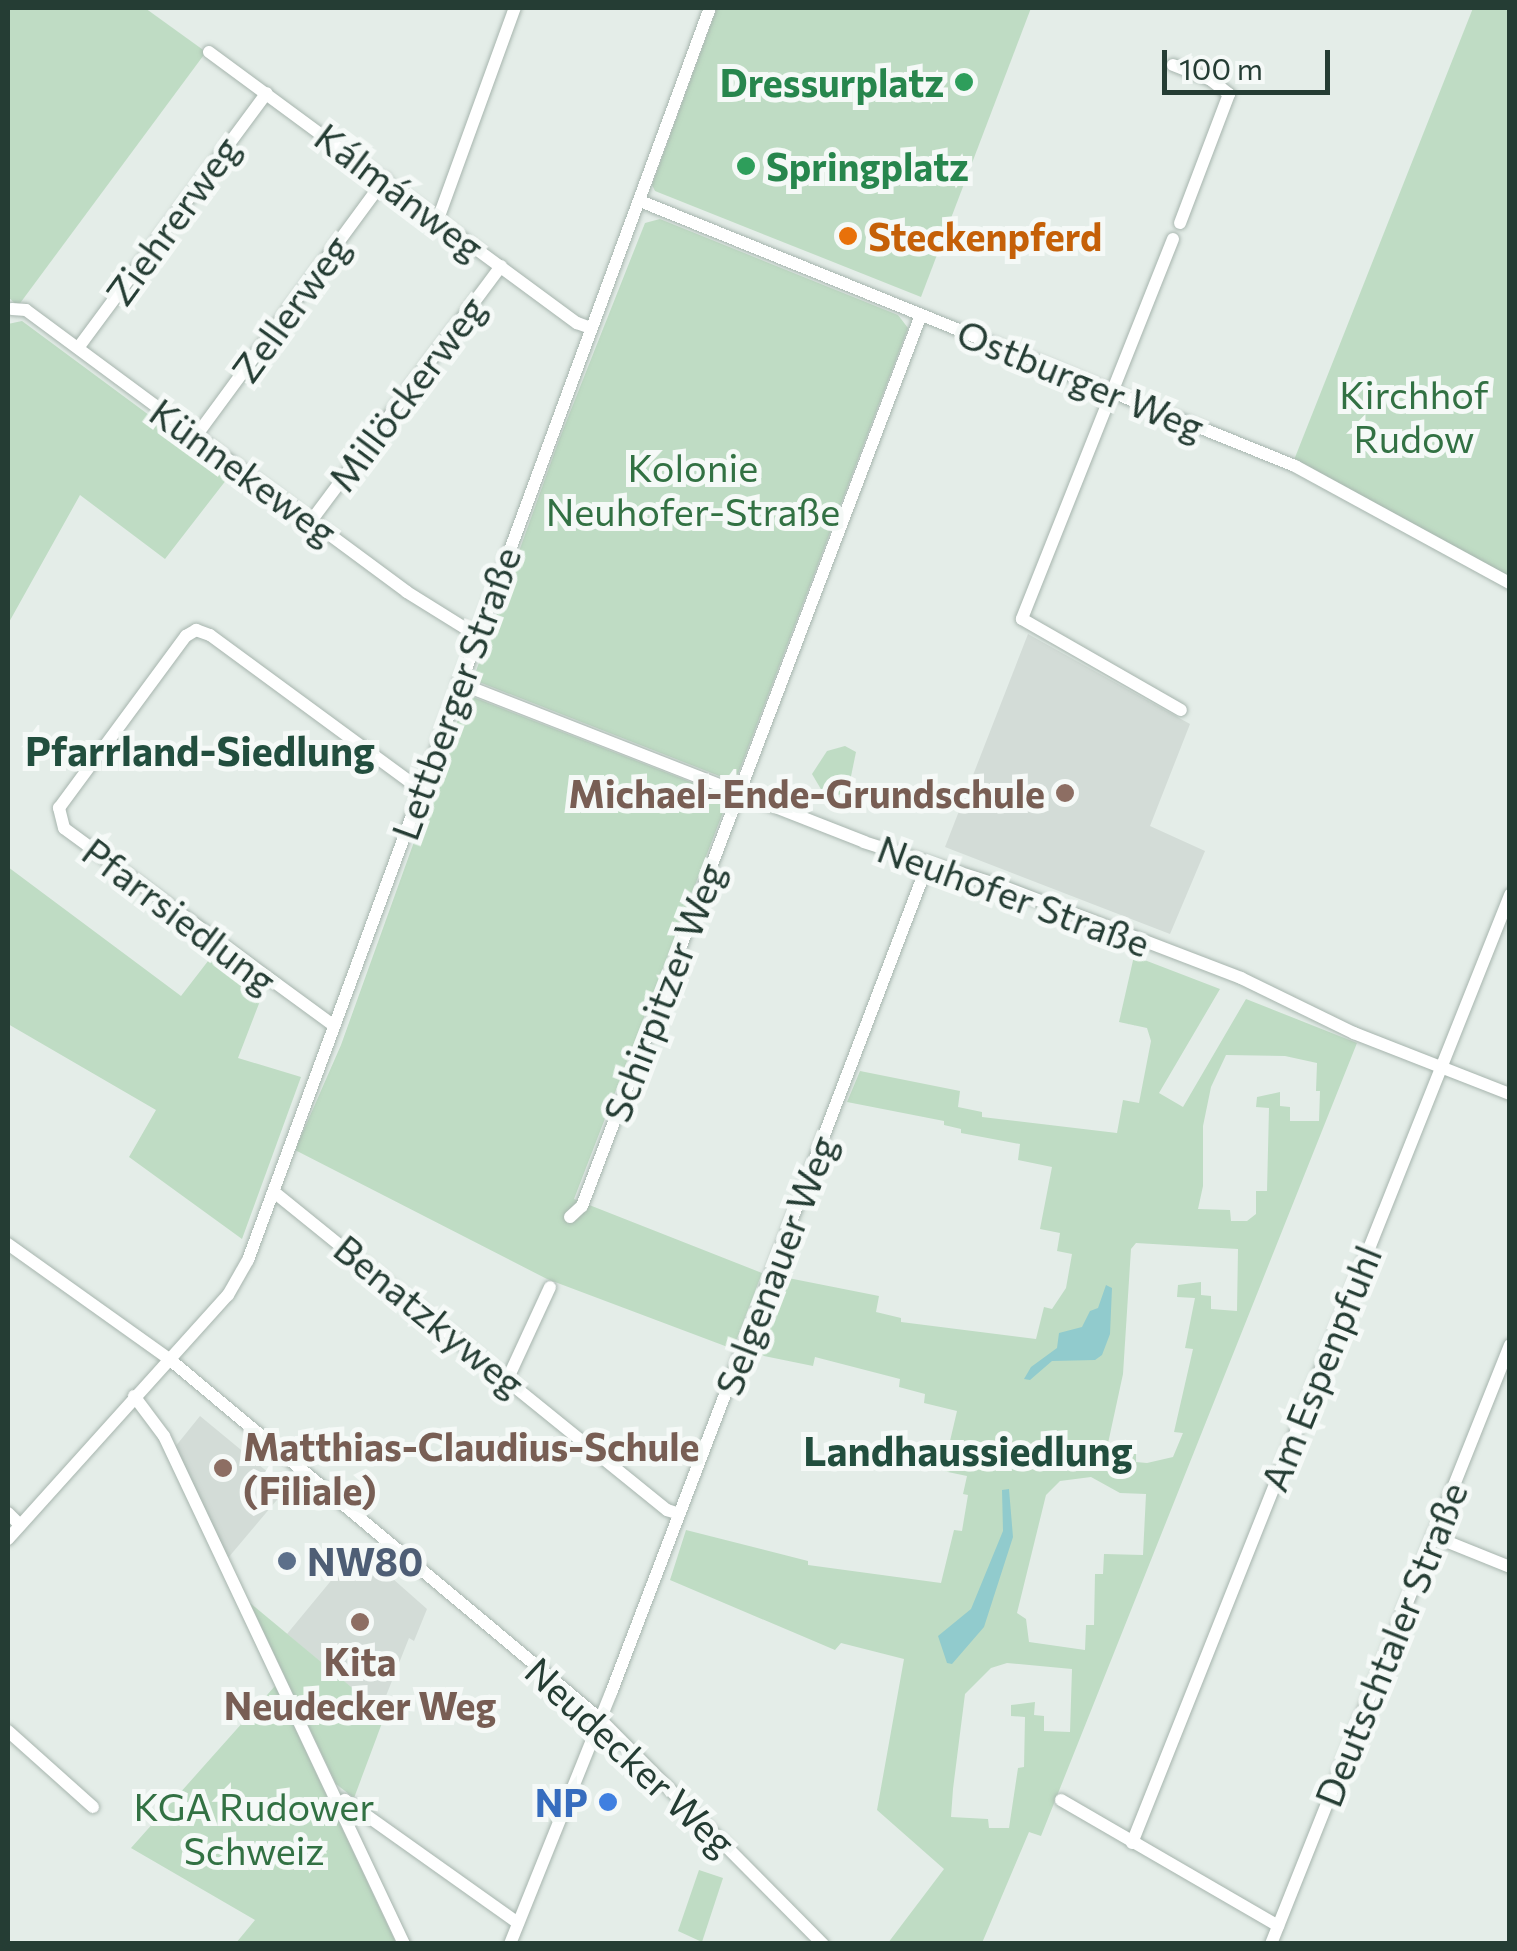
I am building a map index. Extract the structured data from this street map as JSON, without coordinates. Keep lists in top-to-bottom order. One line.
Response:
{"streets":{"street":["Kálmánweg","Ziehrerweg","Zellerweg","Ostburger Weg","Millöckerweg","Künnekeweg","Lettberger Straße","Neuhofer Straße","Pfarrsiedlung","Schirpitzer Weg","Selgenauer Weg","Benatzkyweg","Am Espenpfuhl","Deutschtaler Straße","Neudecker Weg"]},"crossings":[["Kálmánweg","Ziehrerweg"],["Kálmánweg","Zellerweg"],["Kálmánweg","Millöckerweg"],["Kálmánweg","Lettberger Straße"],["Ziehrerweg","Künnekeweg"],["Zellerweg","Künnekeweg"],["Ostburger Weg","Lettberger Straße"],["Ostburger Weg","Schirpitzer Weg"],["Millöckerweg","Künnekeweg"],["Künnekeweg","Lettberger Straße"],["Lettberger Straße","Neuhofer Straße"],["Lettberger Straße","Pfarrsiedlung"],["Lettberger Straße","Benatzkyweg"],["Lettberger Straße","Neudecker Weg"],["Neuhofer Straße","Schirpitzer Weg"],["Neuhofer Straße","Selgenauer Weg"],["Neuhofer Straße","Am Espenpfuhl"],["Selgenauer Weg","Benatzkyweg"],["Selgenauer Weg","Neudecker Weg"]],"districts":["Pfarrland-Siedlung","Landhaussiedlung"],"parks":["Kirchhof Rudow","Kolonie Neuhofer-Straße","KGA Rudower Schweiz"],"places":["Dressurplatz","Springplatz","Steckenpferd","Michael-Ende-Grundschule","Matthias-Claudius-Schule (Filiale)","NW80","Kita Neudecker Weg","NP"],"scale_bar":"100 m"}
